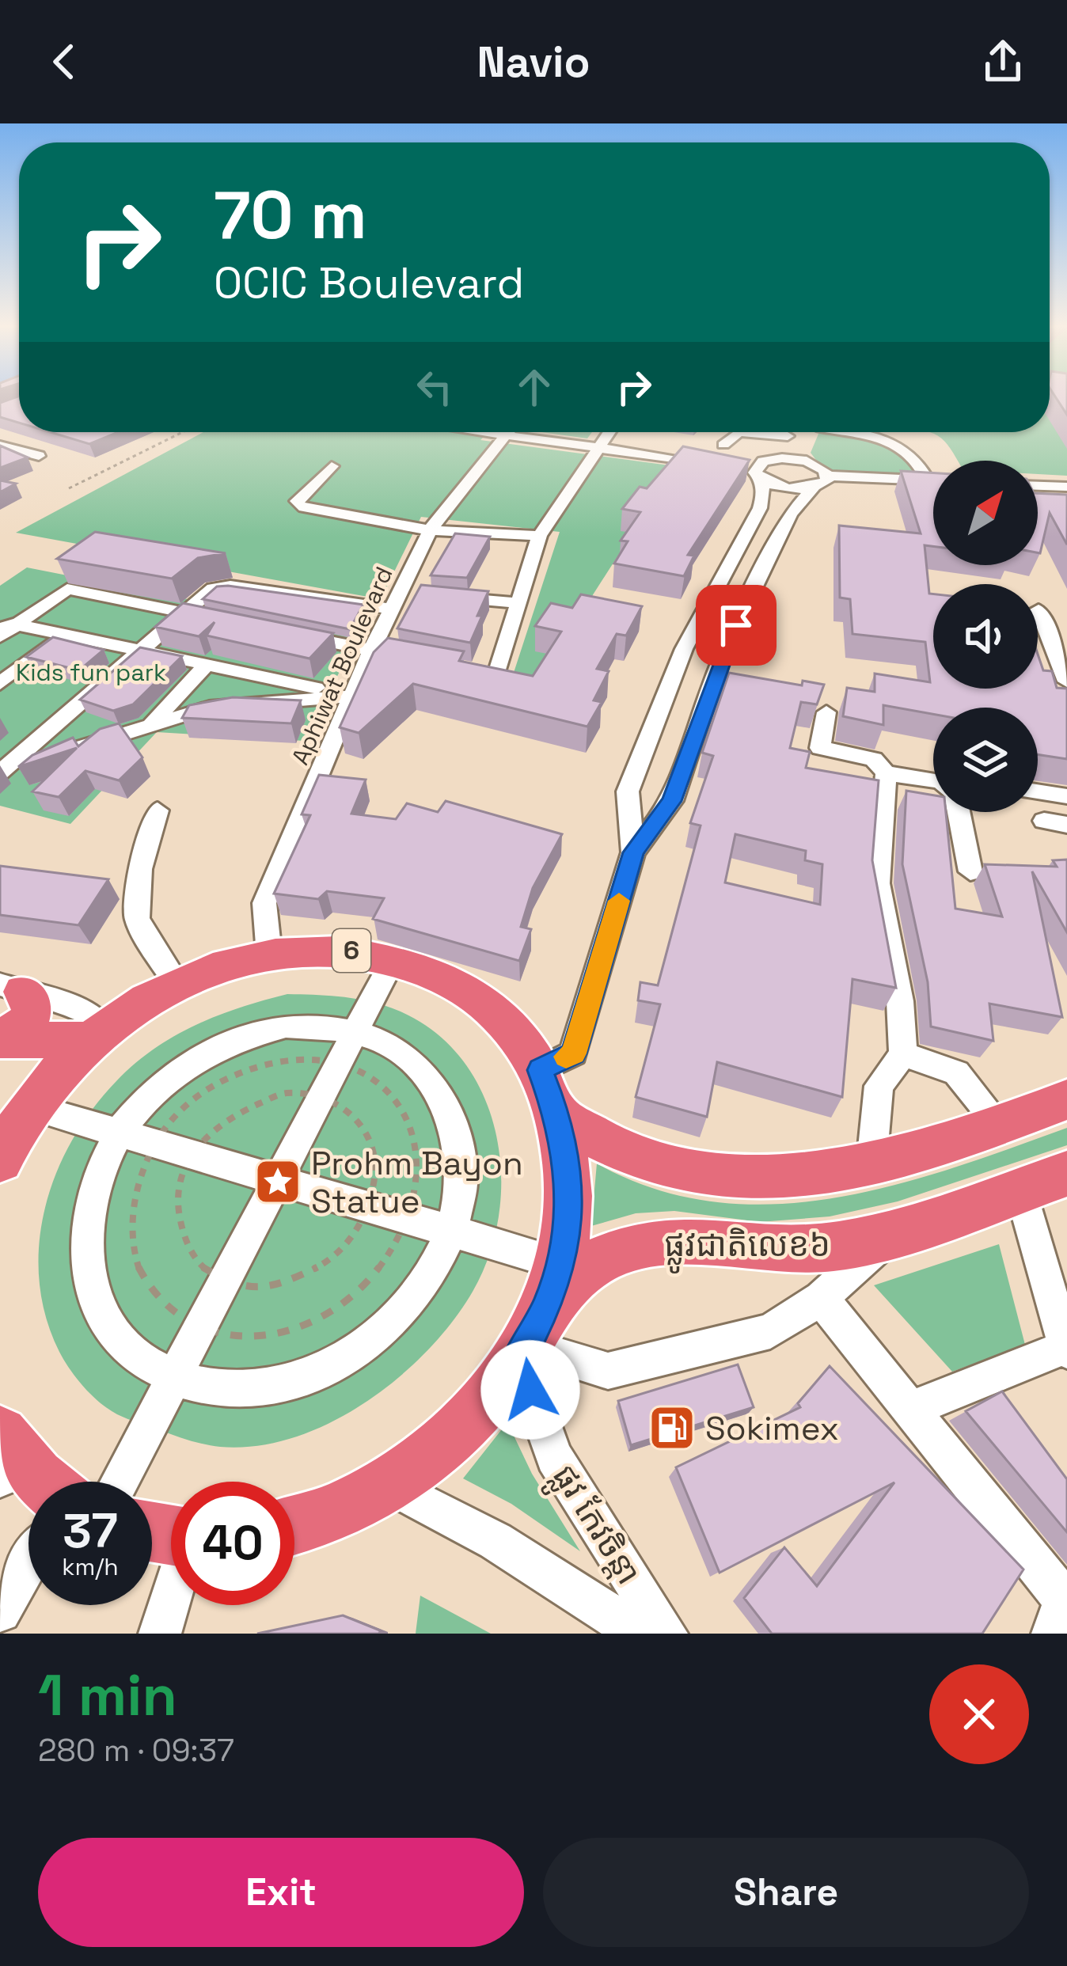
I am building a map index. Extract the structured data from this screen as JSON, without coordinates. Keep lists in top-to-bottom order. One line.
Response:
{"streets":{"highway":["6","ផ្លូវជាតិលេខ៦"],"street":["Aphiwat Boulevard","ផ្លូវ កែវចិន្តា"]},"crossings":[["Aphiwat Boulevard","6"],["6","ផ្លូវជាតិលេខ៦"],["6","ផ្លូវ កែវចិន្តា"],["ផ្លូវជាតិលេខ៦","ផ្លូវ កែវចិន្តា"]],"parks":["Kids fun park"],"places":{"place":["Prohm Bayon Statue"],"fuel station":["Sokimex"]},"north":"top right","page":{"header":"Navio","turn":["70 m","OCIC Boulevard"],"speed":"37 km/h","limit":"40","heading":["1 min","280 m · 09:37"],"buttons":["Exit","Share"]}}
